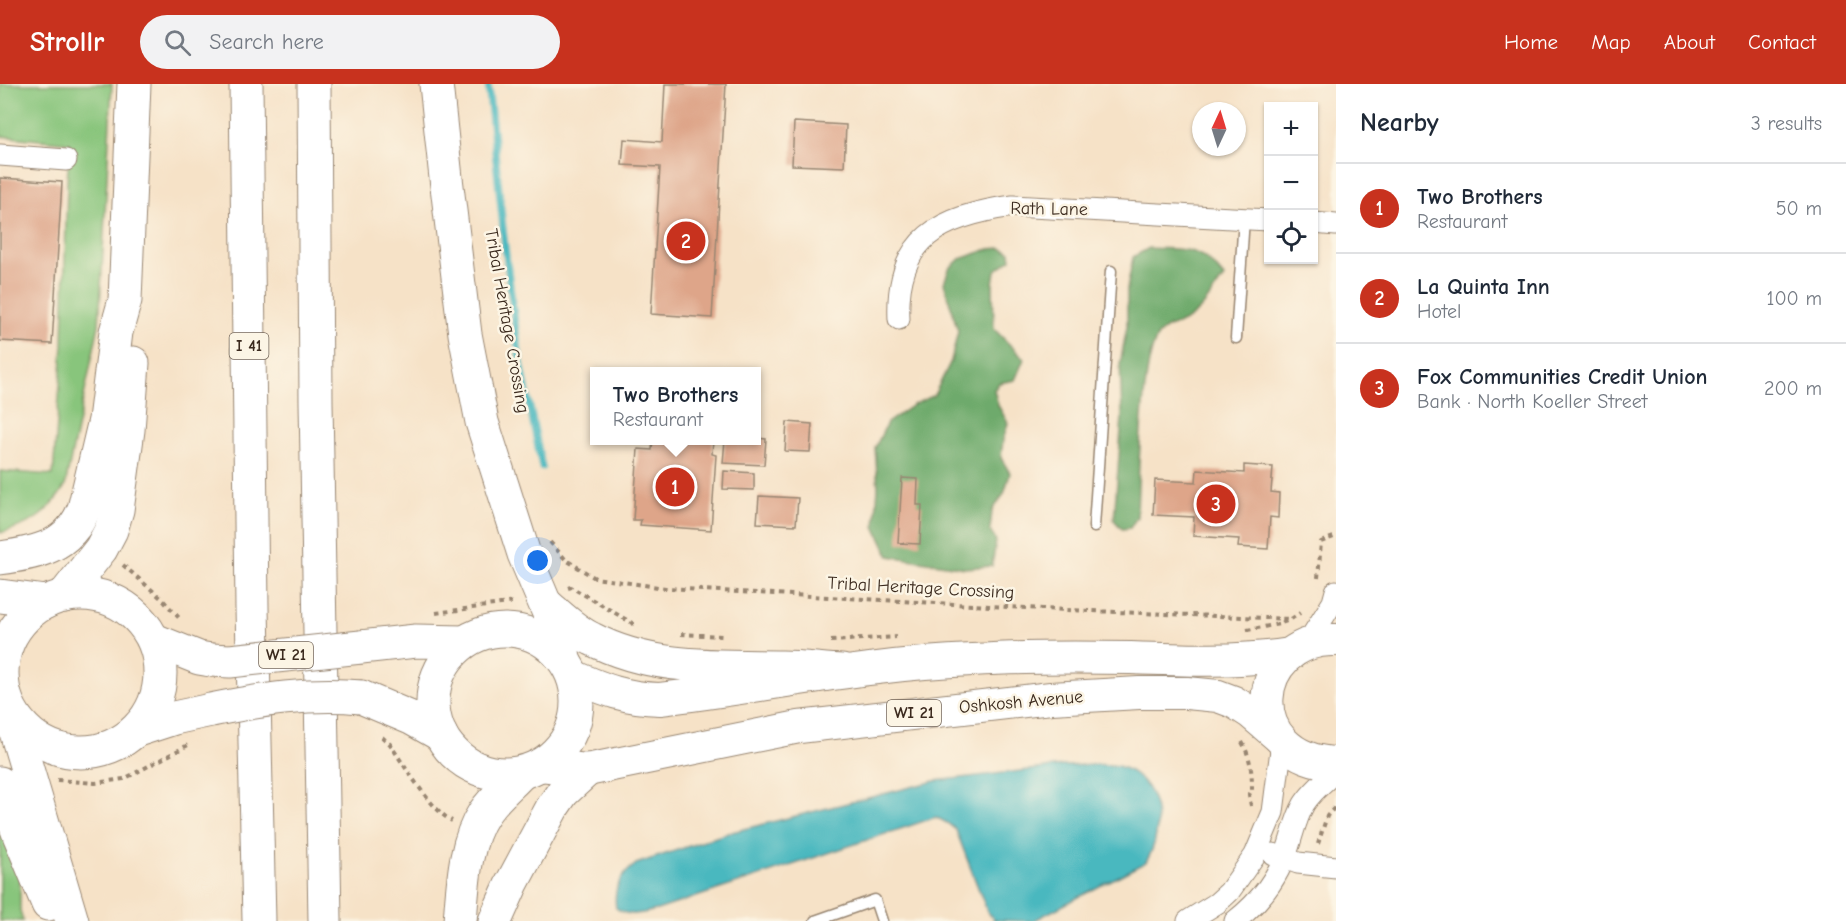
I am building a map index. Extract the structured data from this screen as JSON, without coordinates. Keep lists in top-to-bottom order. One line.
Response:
{"streets":{"highway":["I 41","WI 21"],"main road":["Oshkosh Avenue"],"street":["Rath Lane"],"path":["Tribal Heritage Crossing"]},"crossings":[["WI 21","Oshkosh Avenue"]],"north":"top","page":{"header":"Strollr","search":"Search here","nav":["Home","Map","About","Contact"],"heading":["Nearby","3 results"],"map_buttons":["+","−"],"list":[{"mark":"1","name":"Two Brothers","note":"Restaurant","value":"50 m"},{"mark":"2","name":"La Quinta Inn","note":"Hotel","value":"100 m"},{"mark":"3","name":"Fox Communities Credit Union","note":"Bank · North Koeller Street","value":"200 m"}],"pins":["2","1","3"],"popup":["Two Brothers","Restaurant"]}}
